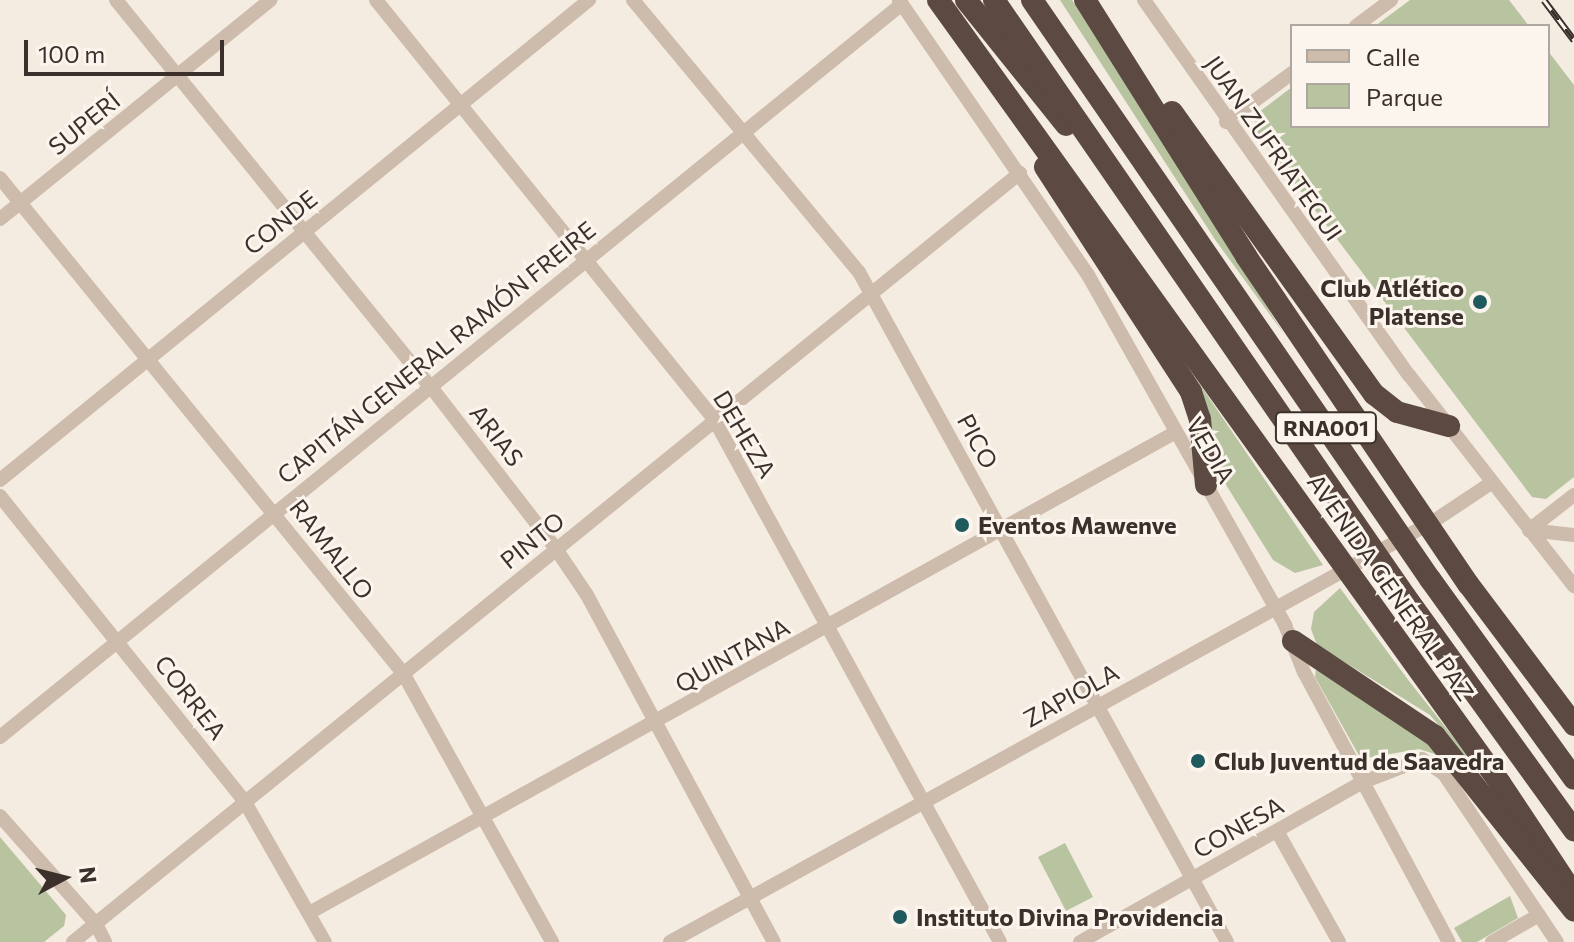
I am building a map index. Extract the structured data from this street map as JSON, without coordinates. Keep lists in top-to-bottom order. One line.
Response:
{"streets":{"highway":["RNA001","AVENIDA GENERAL PAZ"],"street":["SUPERÍ","JUAN ZUFRIATEGUI","CONDE","CAPITÁN GENERAL RAMÓN FREIRE","DEHEZA","ARIAS","PICO","VEDIA","PINTO","RAMALLO","QUINTANA","ZAPIOLA","CORREA","CONESA"]},"crossings":[["SUPERÍ","ARIAS"],["SUPERÍ","RAMALLO"],["JUAN ZUFRIATEGUI","ZAPIOLA"],["CONDE","DEHEZA"],["CONDE","ARIAS"],["CONDE","RAMALLO"],["CAPITÁN GENERAL RAMÓN FREIRE","DEHEZA"],["CAPITÁN GENERAL RAMÓN FREIRE","ARIAS"],["CAPITÁN GENERAL RAMÓN FREIRE","PICO"],["CAPITÁN GENERAL RAMÓN FREIRE","VEDIA"],["CAPITÁN GENERAL RAMÓN FREIRE","RAMALLO"],["CAPITÁN GENERAL RAMÓN FREIRE","CORREA"],["DEHEZA","PINTO"],["DEHEZA","QUINTANA"],["DEHEZA","ZAPIOLA"],["ARIAS","PINTO"],["ARIAS","QUINTANA"],["ARIAS","ZAPIOLA"],["PICO","PINTO"],["PICO","QUINTANA"],["PICO","ZAPIOLA"],["PICO","CONESA"],["VEDIA","PINTO"],["VEDIA","QUINTANA"],["VEDIA","ZAPIOLA"],["VEDIA","CONESA"],["PINTO","RAMALLO"],["PINTO","CORREA"],["RAMALLO","QUINTANA"],["QUINTANA","CORREA"]],"places":["Club Atlético Platense","Eventos Mawenve","Club Juventud de Saavedra","Instituto Divina Providencia"],"legend":["Calle","Parque"],"scale_bar":"100 m","north":"right"}
